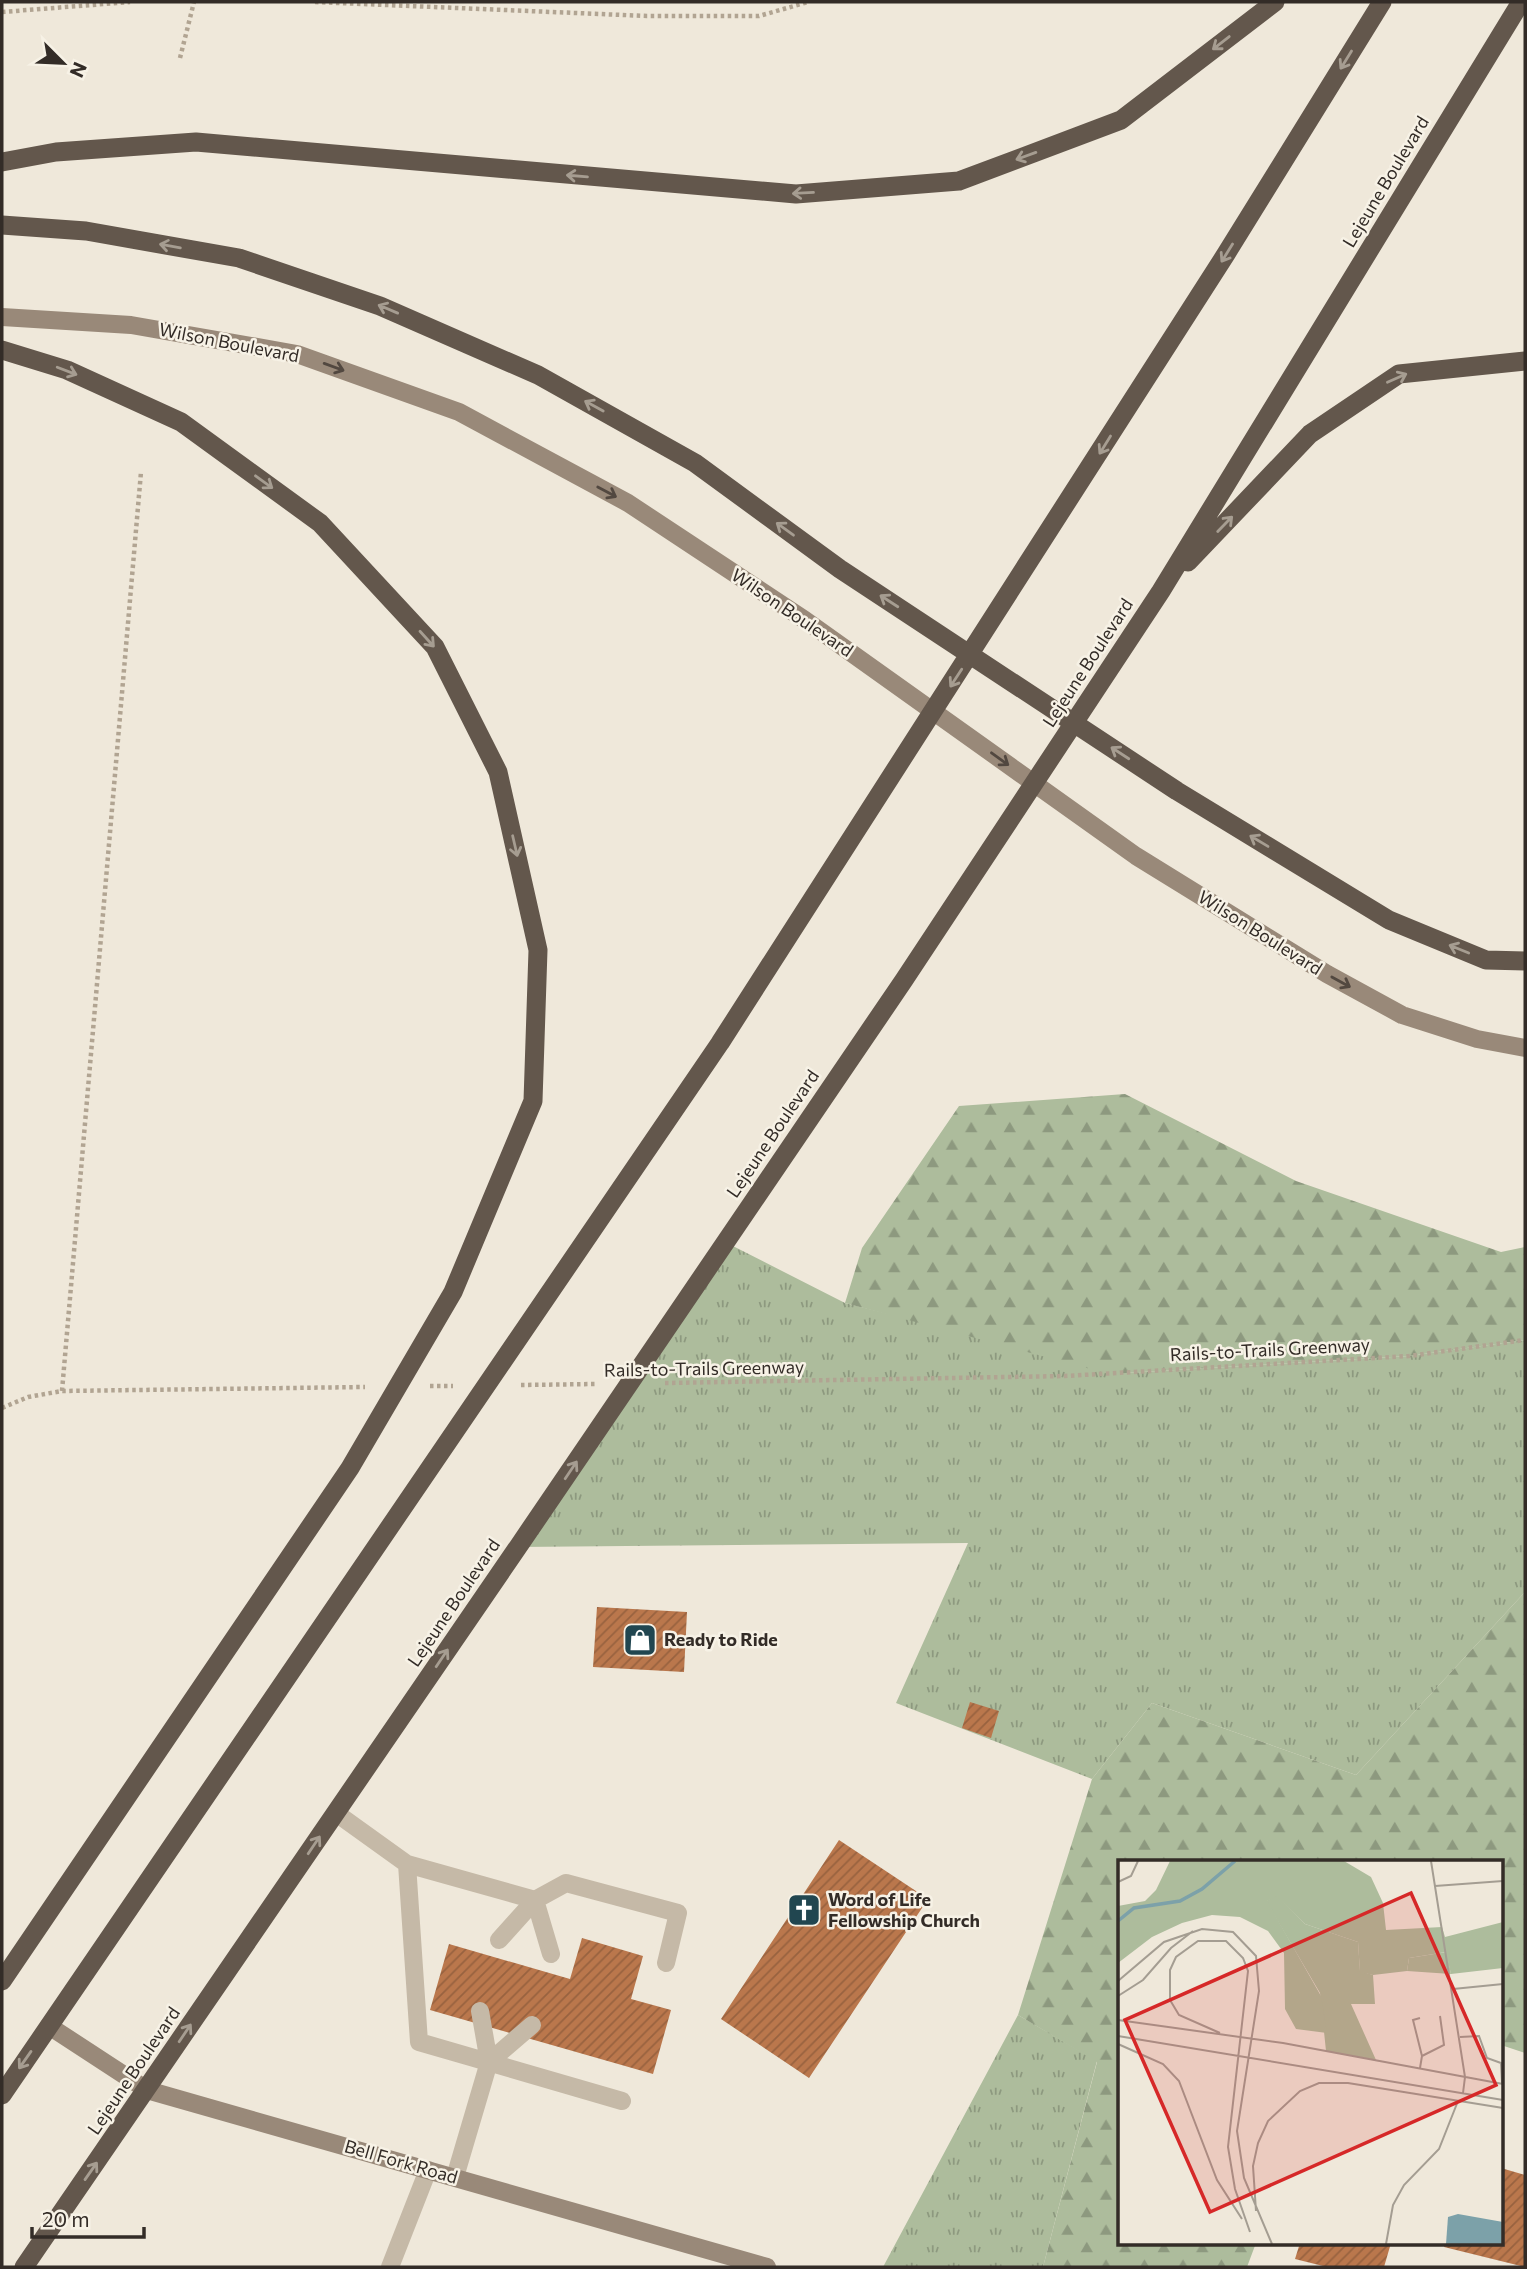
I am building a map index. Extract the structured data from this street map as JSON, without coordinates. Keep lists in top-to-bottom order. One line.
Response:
{"streets":{"highway":["Lejeune Boulevard"],"main road":["Wilson Boulevard","Bell Fork Road"],"path":["Rails-to-Trails Greenway"]},"crossings":[["Lejeune Boulevard","Bell Fork Road"]],"one_way":["Wilson Boulevard"],"places":{"shop":["Ready to Ride"],"church":["Word of Life Fellowship Church"]},"scale_bar":"20 m","north":"bottom right"}
